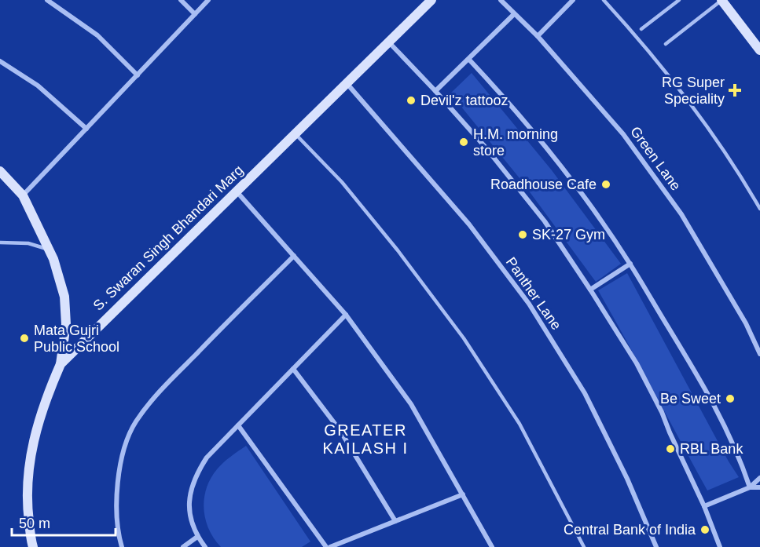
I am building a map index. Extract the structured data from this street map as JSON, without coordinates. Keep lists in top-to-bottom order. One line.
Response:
{"streets":{"street":["Green Lane","S. Swaran Singh Bhandari Marg","Panther Lane"]},"crossings":[["S. Swaran Singh Bhandari Marg","Panther Lane"]],"districts":["GREATER KAILASH I"],"places":{"health":["RG Super Speciality"],"other":["Devil'z tattooz","H.M. morning store","Roadhouse Cafe","SK-27 Gym","Mata Gujri Public School","Be Sweet","RBL Bank","Central Bank of India"]},"scale_bar":"50 m"}
